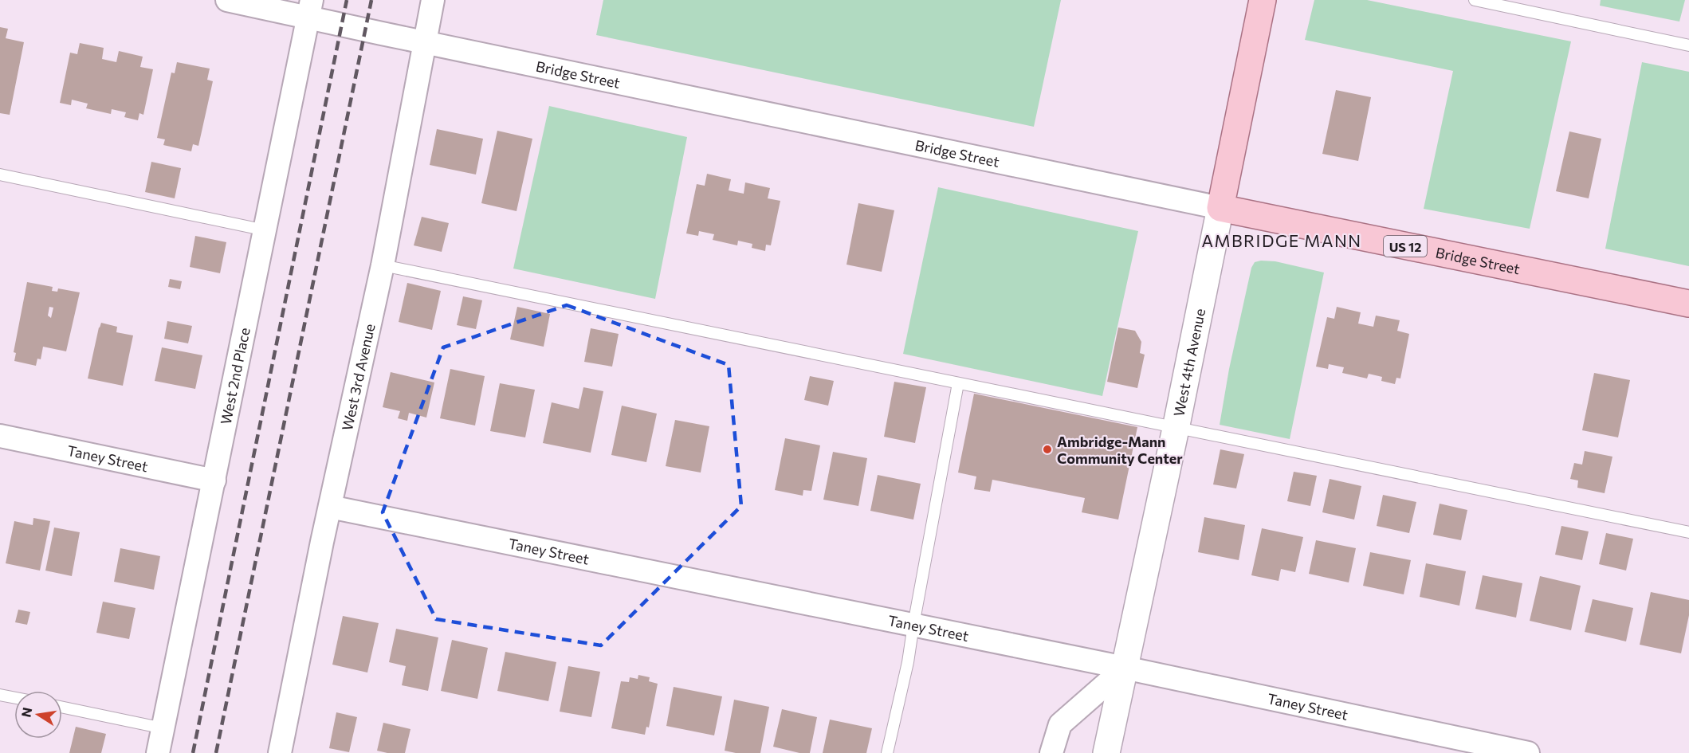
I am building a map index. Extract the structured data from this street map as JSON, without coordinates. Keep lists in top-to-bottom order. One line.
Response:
{"streets":{"main road":["Bridge Street","US 12","West 4th Avenue"],"street":["West 2nd Place","West 3rd Avenue","Taney Street"]},"crossings":[["Bridge Street","West 4th Avenue"],["Bridge Street","West 2nd Place"],["Bridge Street","West 3rd Avenue"],["West 4th Avenue","Taney Street"],["West 2nd Place","Taney Street"],["West 3rd Avenue","Taney Street"]],"districts":["AMBRIDGE MANN"],"places":["Ambridge-Mann Community Center"],"north":"left"}
